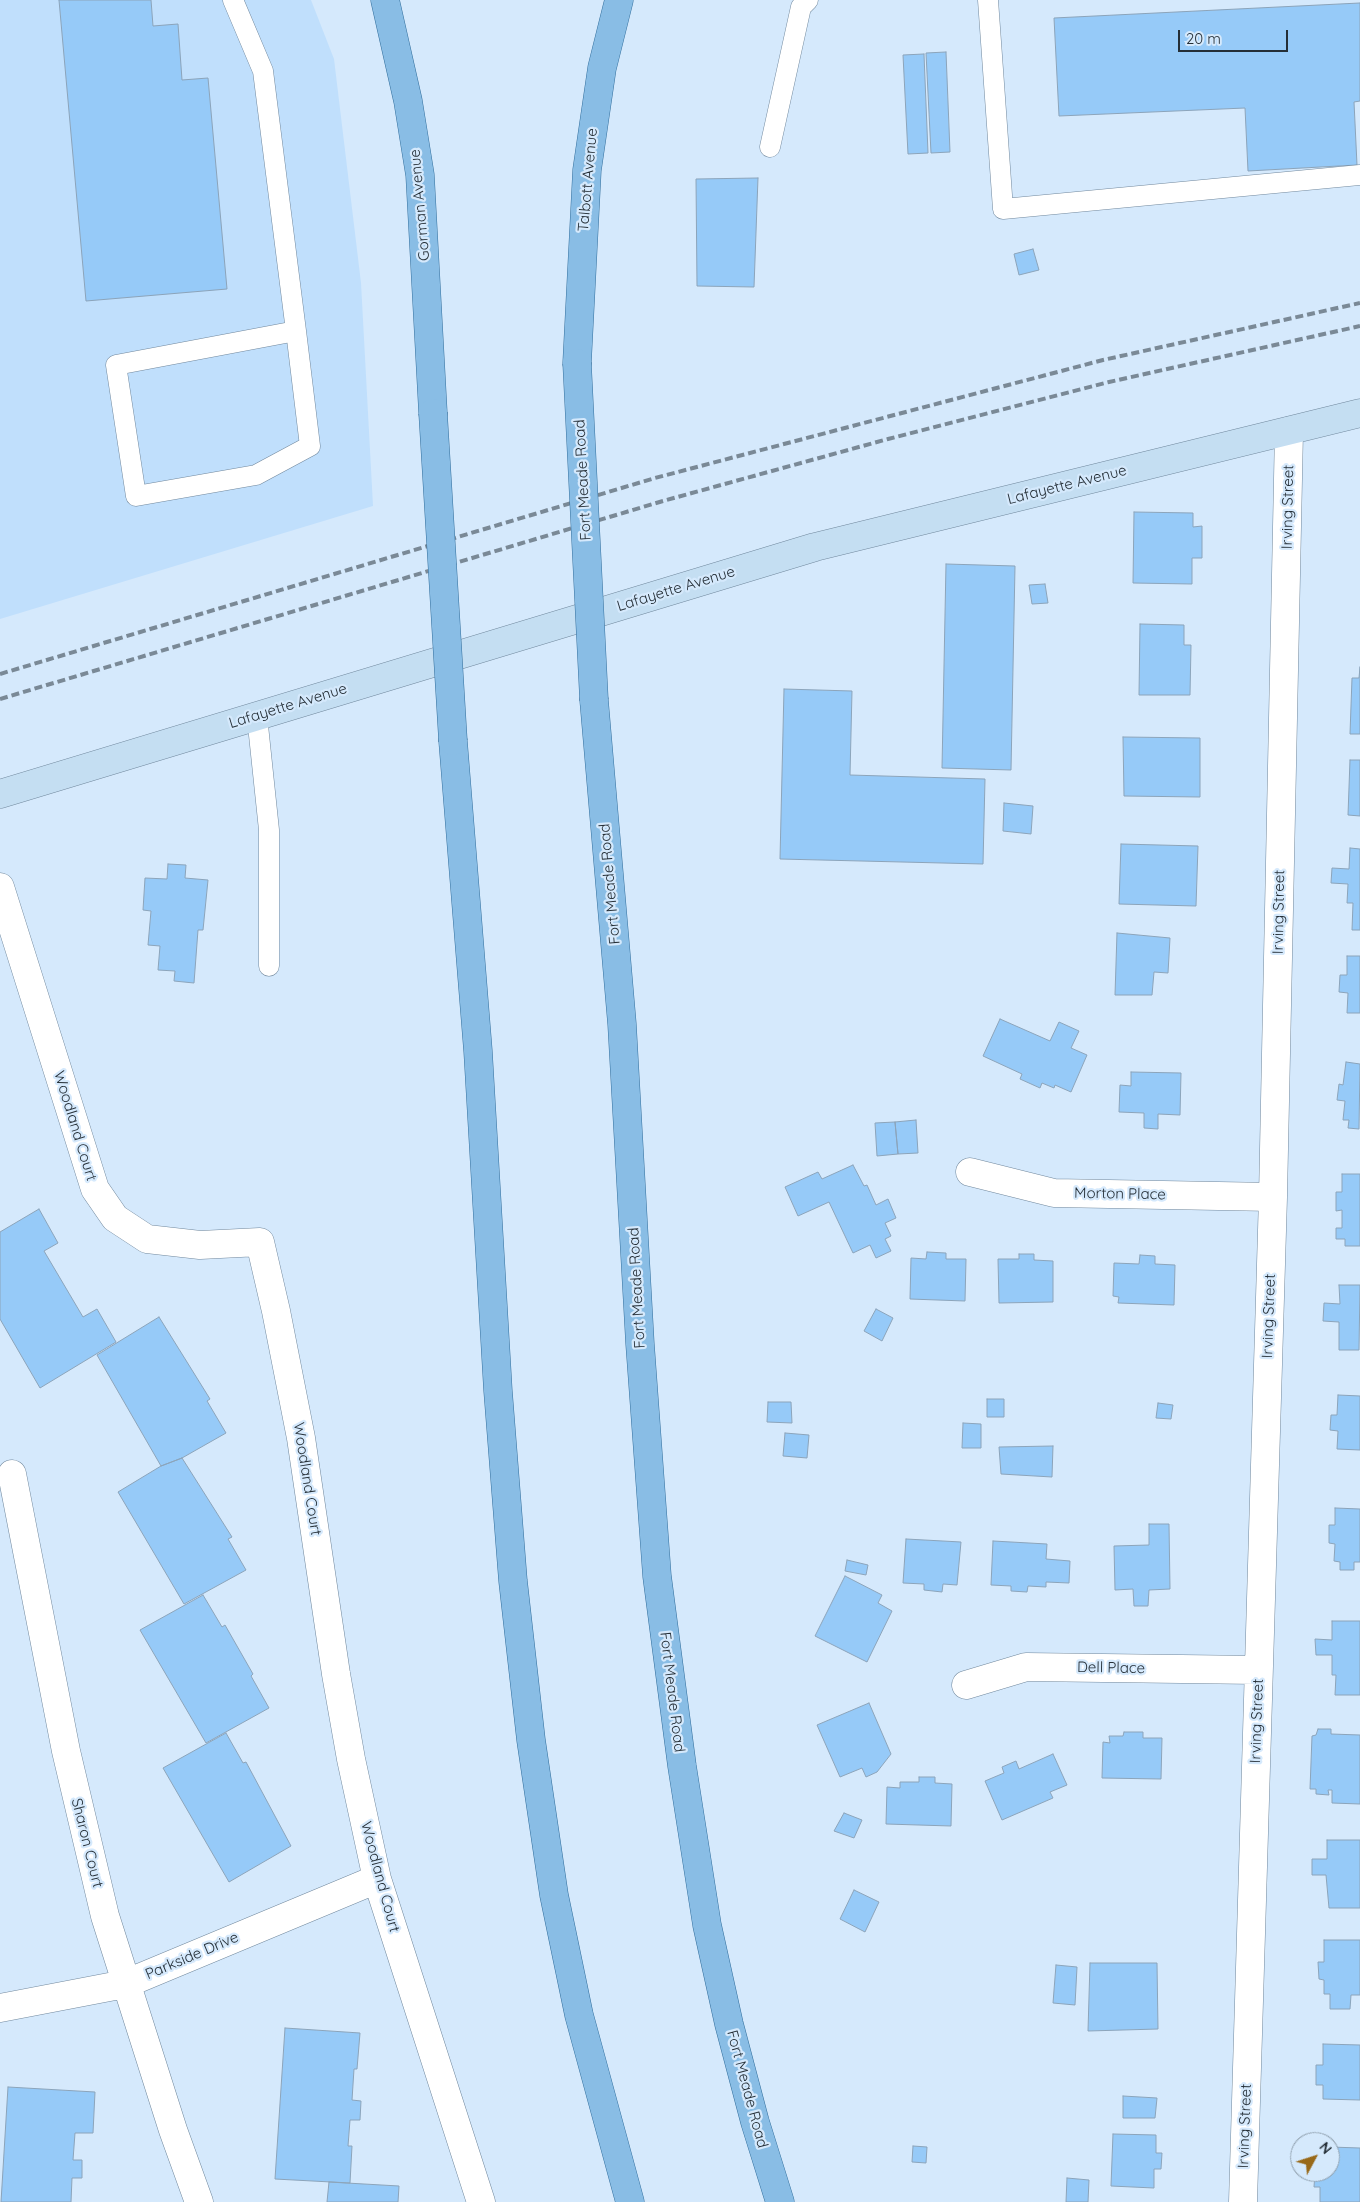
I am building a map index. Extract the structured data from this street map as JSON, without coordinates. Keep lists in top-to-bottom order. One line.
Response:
{"streets":{"main road":["Talbott Avenue","Gorman Avenue","Fort Meade Road"],"street":["Lafayette Avenue","Irving Street","Woodland Court","Morton Place","Dell Place","Sharon Court","Parkside Drive"]},"crossings":[["Talbott Avenue","Fort Meade Road"],["Lafayette Avenue","Irving Street"],["Irving Street","Morton Place"],["Irving Street","Dell Place"],["Woodland Court","Parkside Drive"],["Sharon Court","Parkside Drive"]],"scale_bar":"20 m","north":"top right"}
